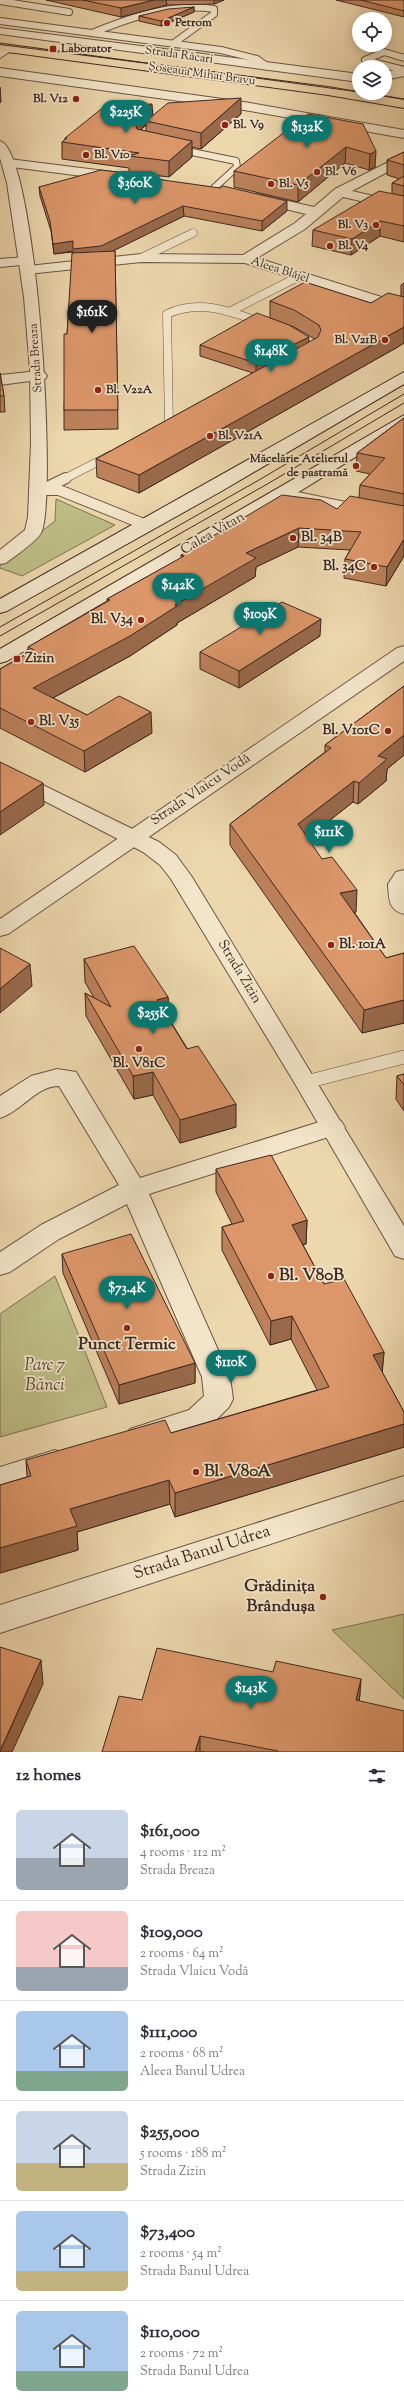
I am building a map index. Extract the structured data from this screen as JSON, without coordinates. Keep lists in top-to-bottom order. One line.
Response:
{"streets":{"main road":["Șoseaua Mihai Bravu"],"street":["Strada Răcari","Aleea Blăjel","Strada Breaza","Calea Vitan","Strada Vlaicu Vodă","Strada Zizin","Strada Banul Udrea"]},"crossings":[["Strada Vlaicu Vodă","Strada Zizin"]],"parks":["Parc 7 Bănci"],"places":{"other":["Petrom","Bl. V12","Bl. V9","Bl. V10","Bl. V6","Bl. V5","Bl. V3","Bl. V4","Bl. V21B","Bl. V22A","Bl. V21A","Măcelărie Atelierul de pastramă","Bl. 34B","Bl. 34C","Bl. V34","Bl. V35","Bl. V101C","Bl. 101A","Bl. V81C","Bl. V80B","Punct Termic","Bl. V80A","Grădinița Brândușa"],"transit":["Laborator","Zizin"]},"page":{"price":["$225K","$132K","$360K","$161K","$148K","$142K","$109K","$111K","$255K","$73.4K","$110K","$143K"],"heading":"12 homes","list":[{"name":"$161,000","note":"4 rooms · 112 m² · Strada Breaza"},{"name":"$109,000","note":"2 rooms · 64 m² · Strada Vlaicu Vodă"},{"name":"$111,000","note":"2 rooms · 68 m² · Aleea Banul Udrea"},{"name":"$255,000","note":"5 rooms · 188 m² · Strada Zizin"},{"name":"$73,400","note":"2 rooms · 54 m² · Strada Banul Udrea"},{"name":"$110,000","note":"2 rooms · 72 m² · Strada Banul Udrea"}]}}
